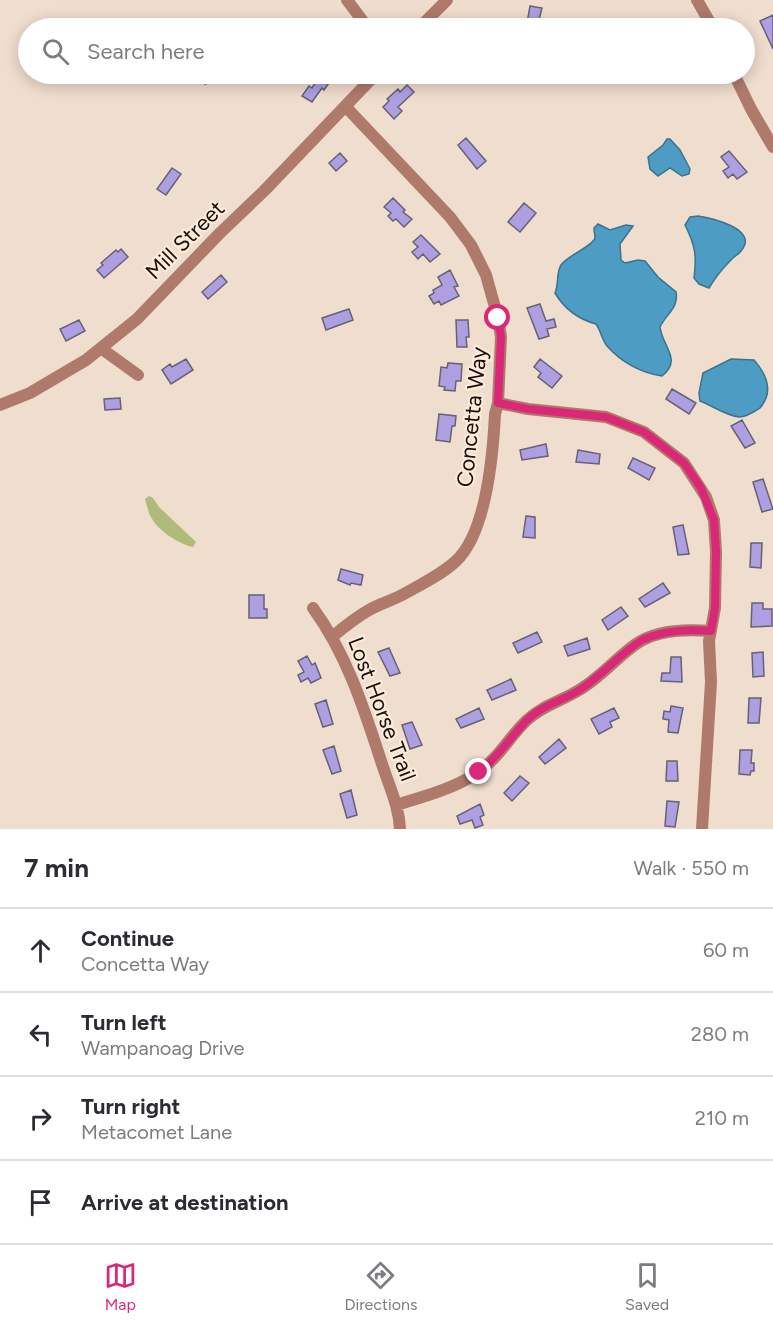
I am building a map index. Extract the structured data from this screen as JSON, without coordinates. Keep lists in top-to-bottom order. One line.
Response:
{"streets":{"street":["Mill Street","Concetta Way","Lost Horse Trail"]},"crossings":[["Mill Street","Concetta Way"],["Concetta Way","Lost Horse Trail"]],"page":{"search":"Search here","heading":["7 min","Walk · 550 m"],"list":[["Continue","Concetta Way","60 m"],["Turn left","Wampanoag Drive","280 m"],["Turn right","Metacomet Lane","210 m"],"Arrive at destination"],"nav":["Map","Directions","Saved"]}}
